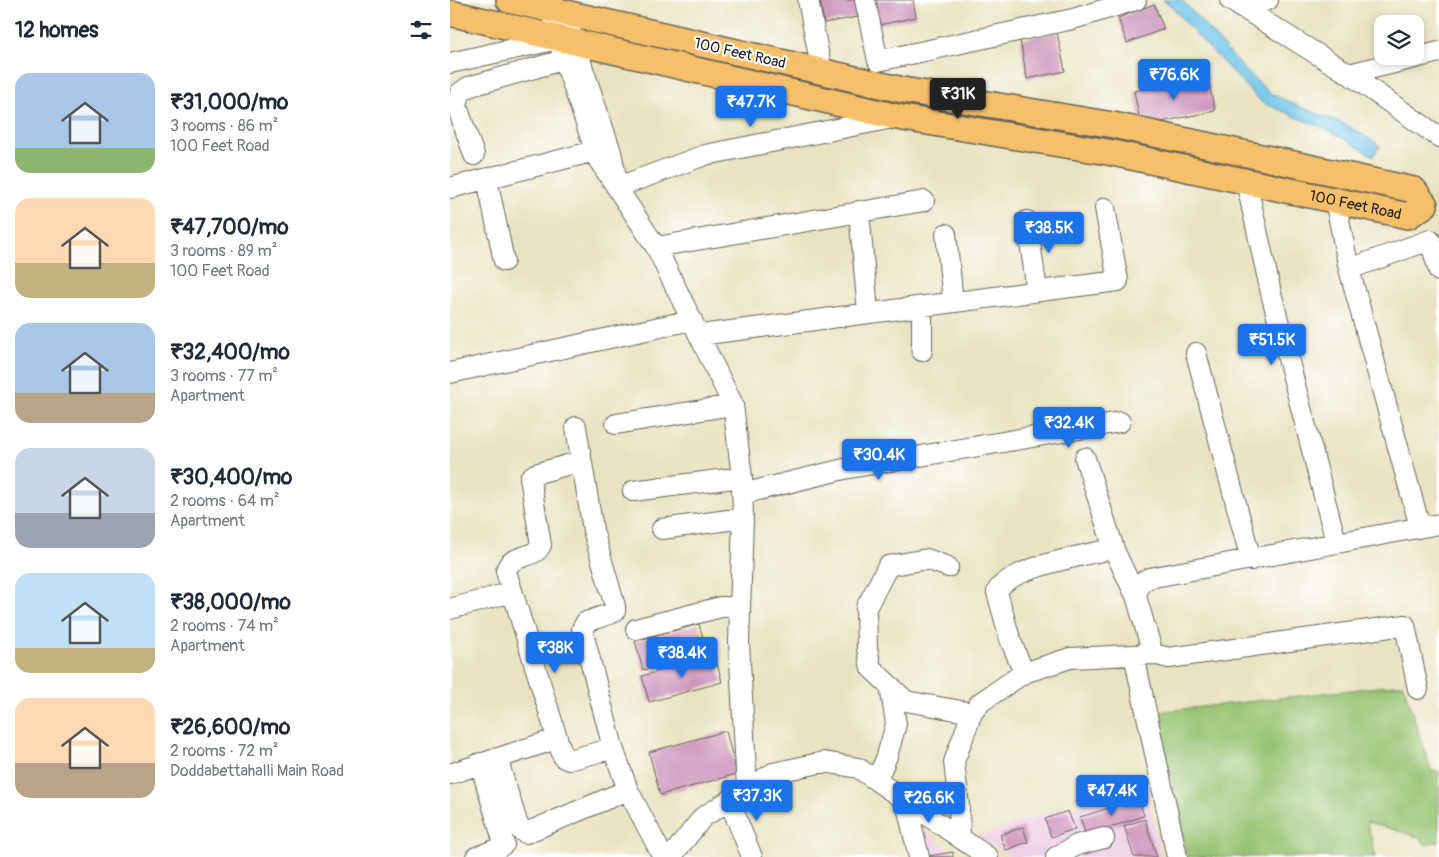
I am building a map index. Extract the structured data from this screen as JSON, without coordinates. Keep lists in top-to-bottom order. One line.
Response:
{"streets":{"main road":["100 Feet Road"]},"page":{"heading":"12 homes","price":["₹76.6K","₹31K","₹47.7K","₹38.5K","₹51.5K","₹32.4K","₹30.4K","₹38K","₹38.4K","₹47.4K","₹37.3K","₹26.6K"],"list":[{"name":"₹31,000/mo","note":"3 rooms · 86 m² · 100 Feet Road"},{"name":"₹47,700/mo","note":"3 rooms · 89 m² · 100 Feet Road"},{"name":"₹32,400/mo","note":"3 rooms · 77 m² · Apartment"},{"name":"₹30,400/mo","note":"2 rooms · 64 m² · Apartment"},{"name":"₹38,000/mo","note":"2 rooms · 74 m² · Apartment"},{"name":"₹26,600/mo","note":"2 rooms · 72 m² · Doddabettahalli Main Road"}]}}
